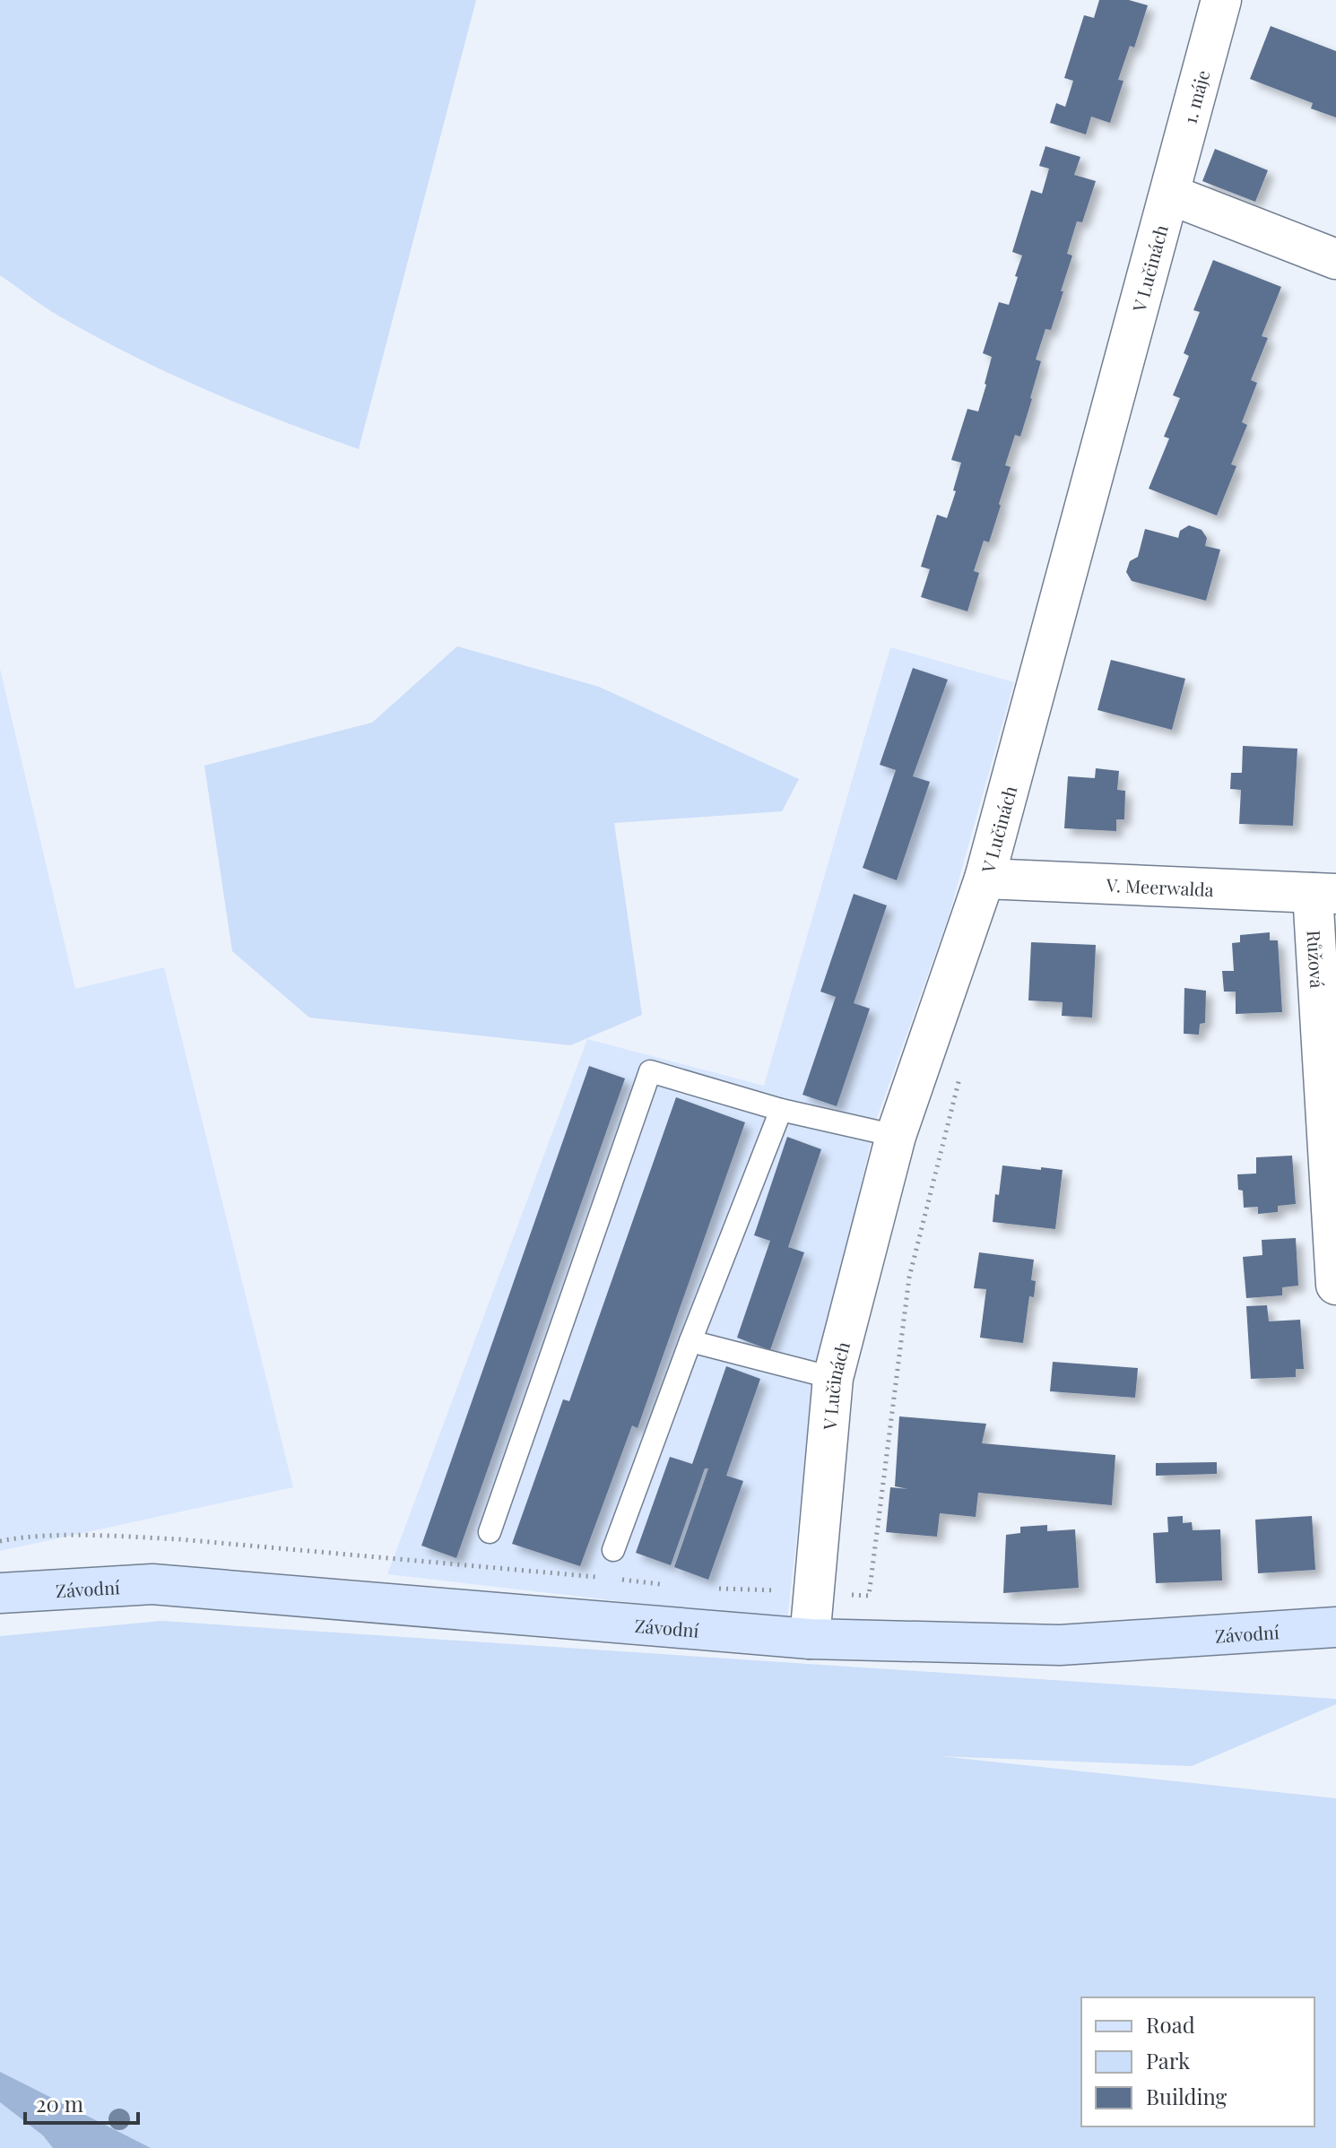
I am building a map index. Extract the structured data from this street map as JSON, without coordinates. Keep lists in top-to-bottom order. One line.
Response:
{"streets":{"street":["1. máje","V Lučinách","V. Meerwalda","Růžová","Závodní"]},"crossings":[["1. máje","V Lučinách"],["V Lučinách","V. Meerwalda"],["V Lučinách","Závodní"],["V. Meerwalda","Růžová"]],"legend":["Road","Park","Building"],"scale_bar":"20 m"}
